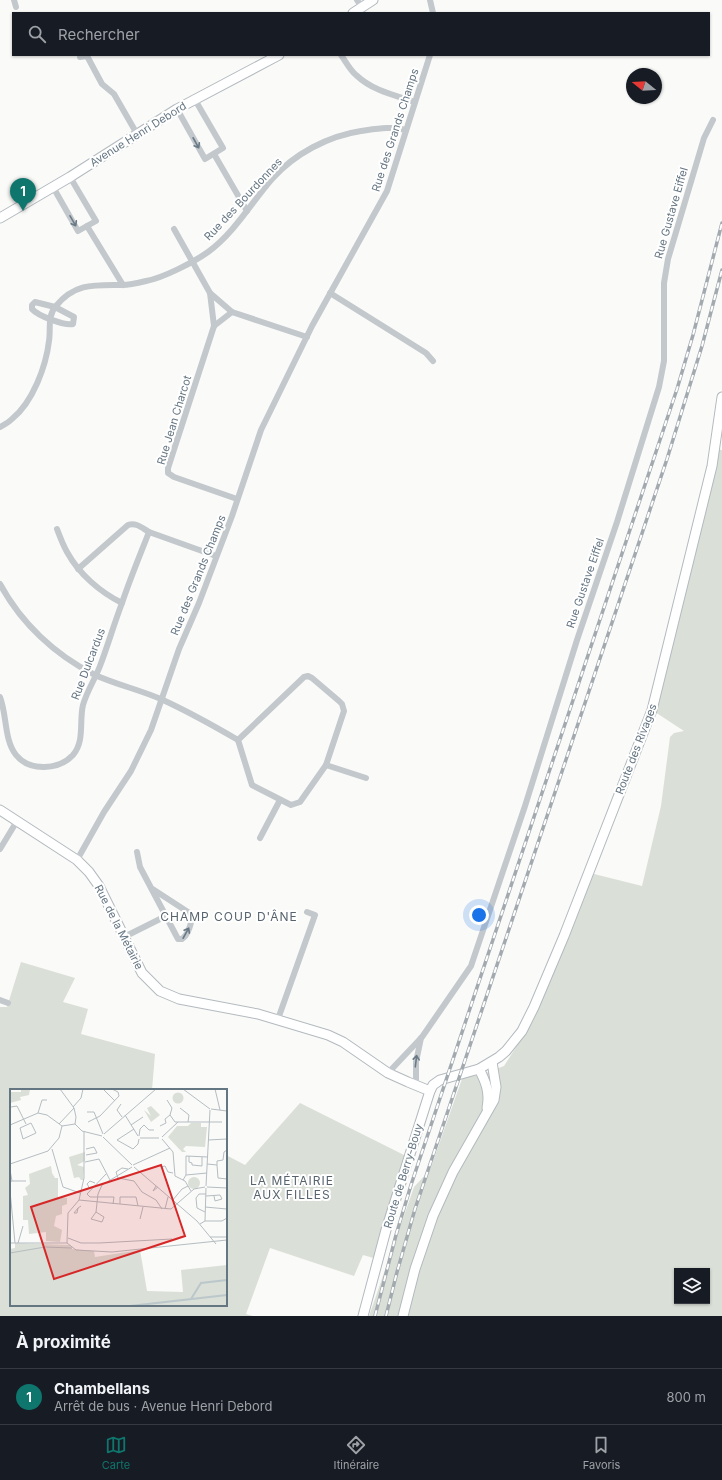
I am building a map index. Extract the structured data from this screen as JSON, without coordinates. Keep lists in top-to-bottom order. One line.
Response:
{"streets":{"main road":["Avenue Henri Debord","Route des Rivages","Rue de la Métairie","Route de Berry-Bouy"],"street":["Rue des Grands Champs","Rue des Bourdonnes","Rue Gustave Eiffel","Rue Jean Charcot","Rue Dulcardus"]},"crossings":[["Rue des Grands Champs","Rue des Bourdonnes"],["Rue des Grands Champs","Rue Jean Charcot"],["Rue des Grands Champs","Rue de la Métairie"],["Rue des Bourdonnes","Rue Jean Charcot"],["Rue Gustave Eiffel","Rue de la Métairie"],["Rue de la Métairie","Route de Berry-Bouy"]],"districts":["CHAMP COUP D'ÂNE","LA MÉTAIRIE AUX FILLES"],"north":"left","page":{"search":"Rechercher","pins":"1","heading":"À proximité","list":[{"mark":"1","name":"Chambellans","note":"Arrêt de bus · Avenue Henri Debord","value":"800 m"}],"nav":["Carte","Itinéraire","Favoris"]}}
